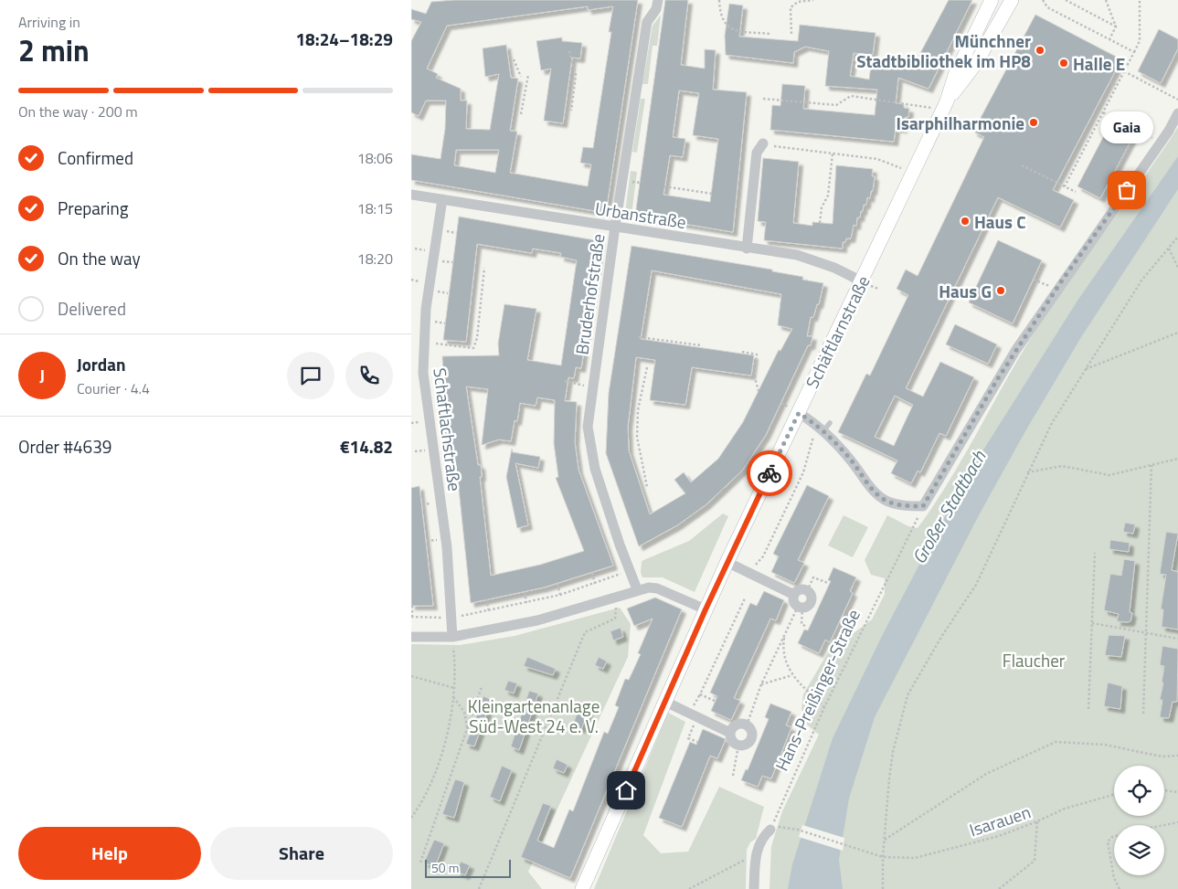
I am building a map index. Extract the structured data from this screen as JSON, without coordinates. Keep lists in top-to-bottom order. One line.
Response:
{"streets":{"street":["Urbanstraße","Bruderhofstraße","Schäftlarnstraße","Schaftlachstraße"],"path":["Hans-Preißinger-Straße","Isarauen"]},"crossings":[["Urbanstraße","Bruderhofstraße"],["Urbanstraße","Schäftlarnstraße"],["Urbanstraße","Schaftlachstraße"],["Hans-Preißinger-Straße","Isarauen"]],"water":["Großer Stadtbach"],"parks":["Flaucher","Kleingartenanlage Süd-West 24 e. V."],"places":["Münchner Stadtbibliothek im HP8","Halle E","Isarphilharmonie","Gaia","Haus C","Haus G"],"scale_bar":"50 m","page":{"heading":["2 min","Arriving in","18:24–18:29"],"panel":["Jordan","Courier · 4.4","Order #4639","€14.82"],"bar":"On the way · 200 m","bubble":"Gaia","list":[["Confirmed","18:06"],["Preparing","18:15"],["On the way","18:20"],"Delivered"],"round":"J","buttons":["Help","Share"],"scale":"50 m"}}
